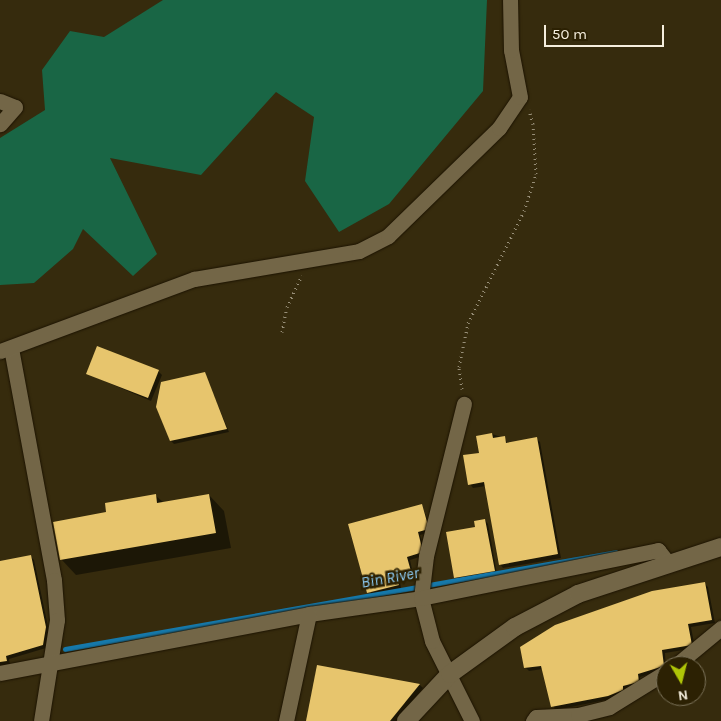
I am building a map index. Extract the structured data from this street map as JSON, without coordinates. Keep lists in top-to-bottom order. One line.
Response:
{"water":["Bin River"],"scale_bar":"50 m","north":"bottom"}
